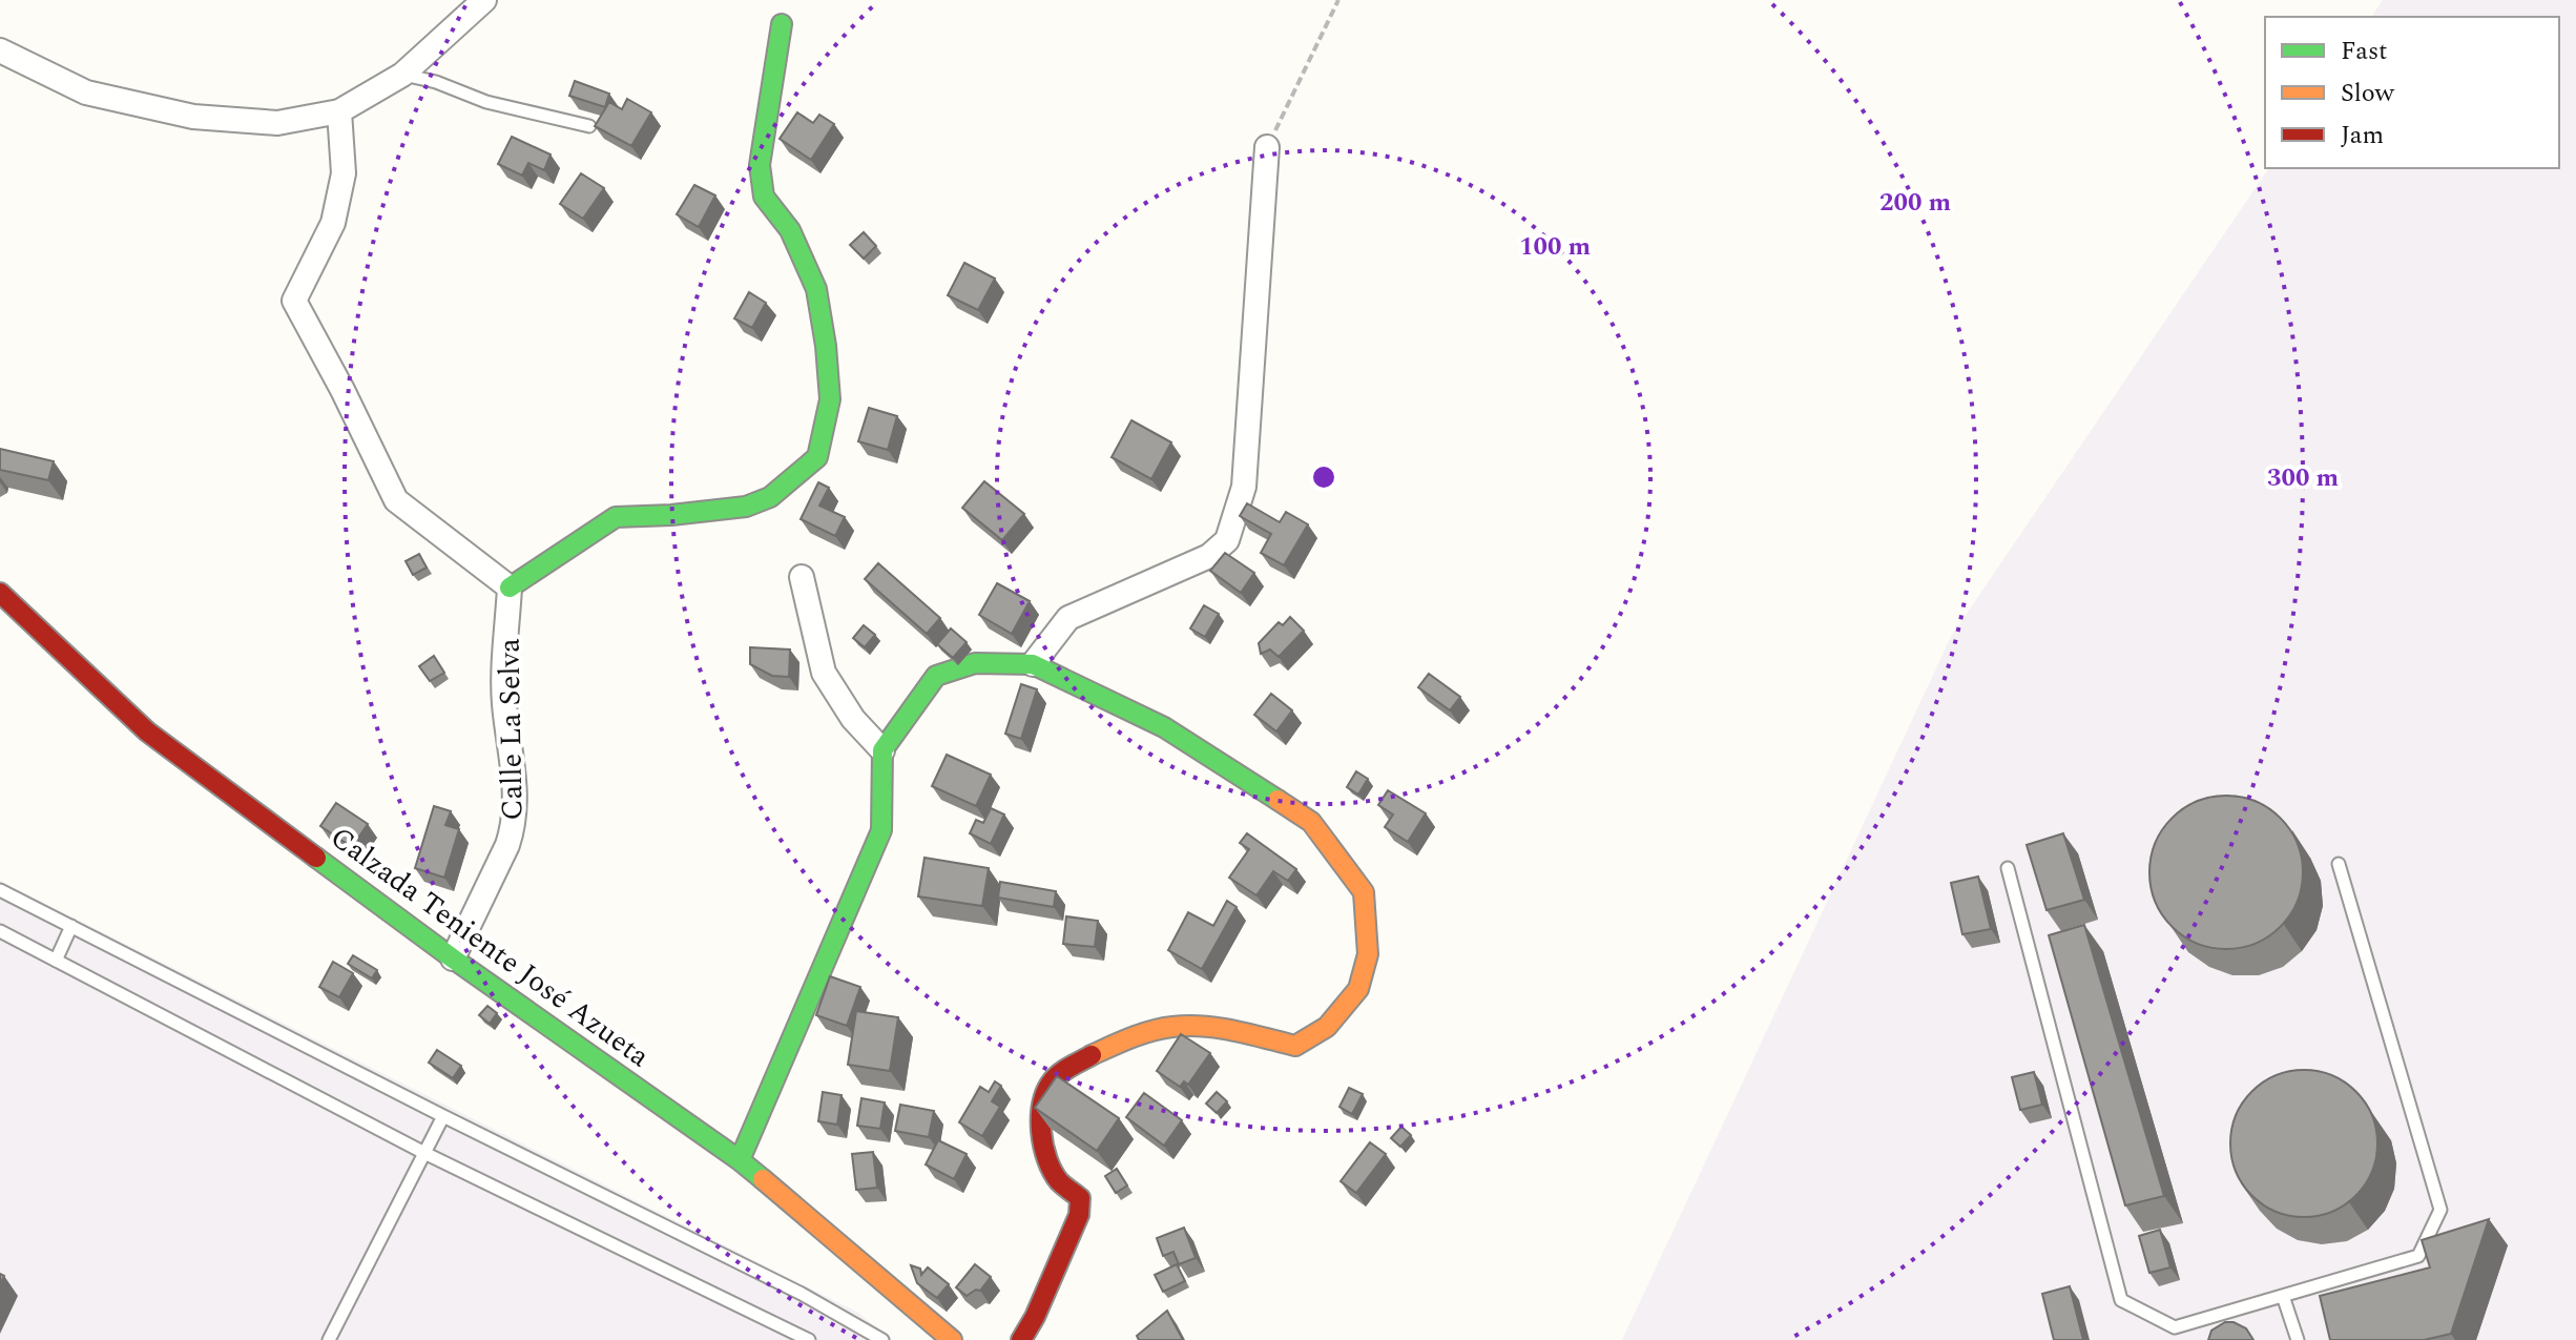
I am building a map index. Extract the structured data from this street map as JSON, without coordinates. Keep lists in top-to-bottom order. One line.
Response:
{"streets":{"street":["Calle La Selva","Calzada Teniente José Azueta"]},"crossings":[["Calle La Selva","Calzada Teniente José Azueta"]],"legend":["Fast","Slow","Jam"],"rings":["200 m","100 m","300 m"]}
